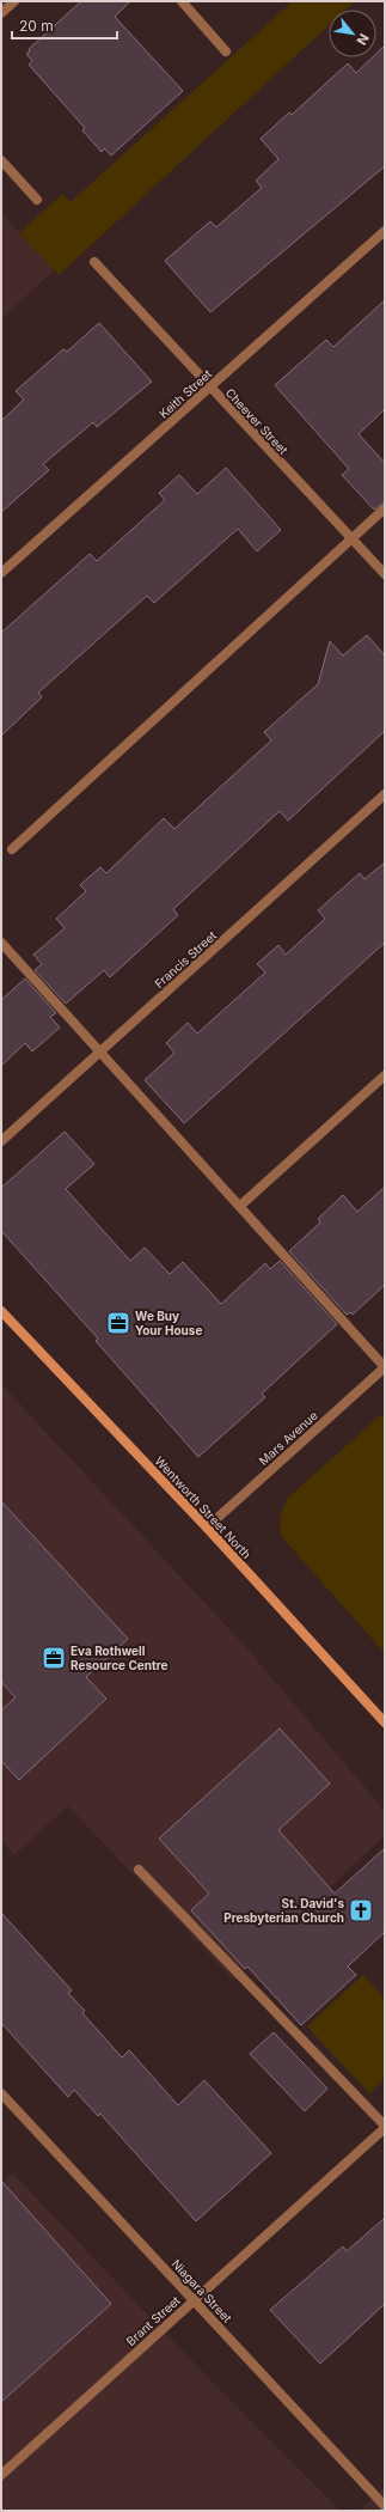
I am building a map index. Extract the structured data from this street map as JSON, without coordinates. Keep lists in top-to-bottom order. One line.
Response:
{"streets":{"main road":["Wentworth Street North"],"street":["Keith Street","Cheever Street","Francis Street","Mars Avenue","Niagara Street","Brant Street"]},"crossings":[["Keith Street","Cheever Street"],["Mars Avenue","Wentworth Street North"],["Niagara Street","Brant Street"]],"places":{"office":["We Buy Your House","Eva Rothwell Resource Centre"],"church":["St. David's Presbyterian Church"]},"scale_bar":"20 m","north":"bottom right"}
